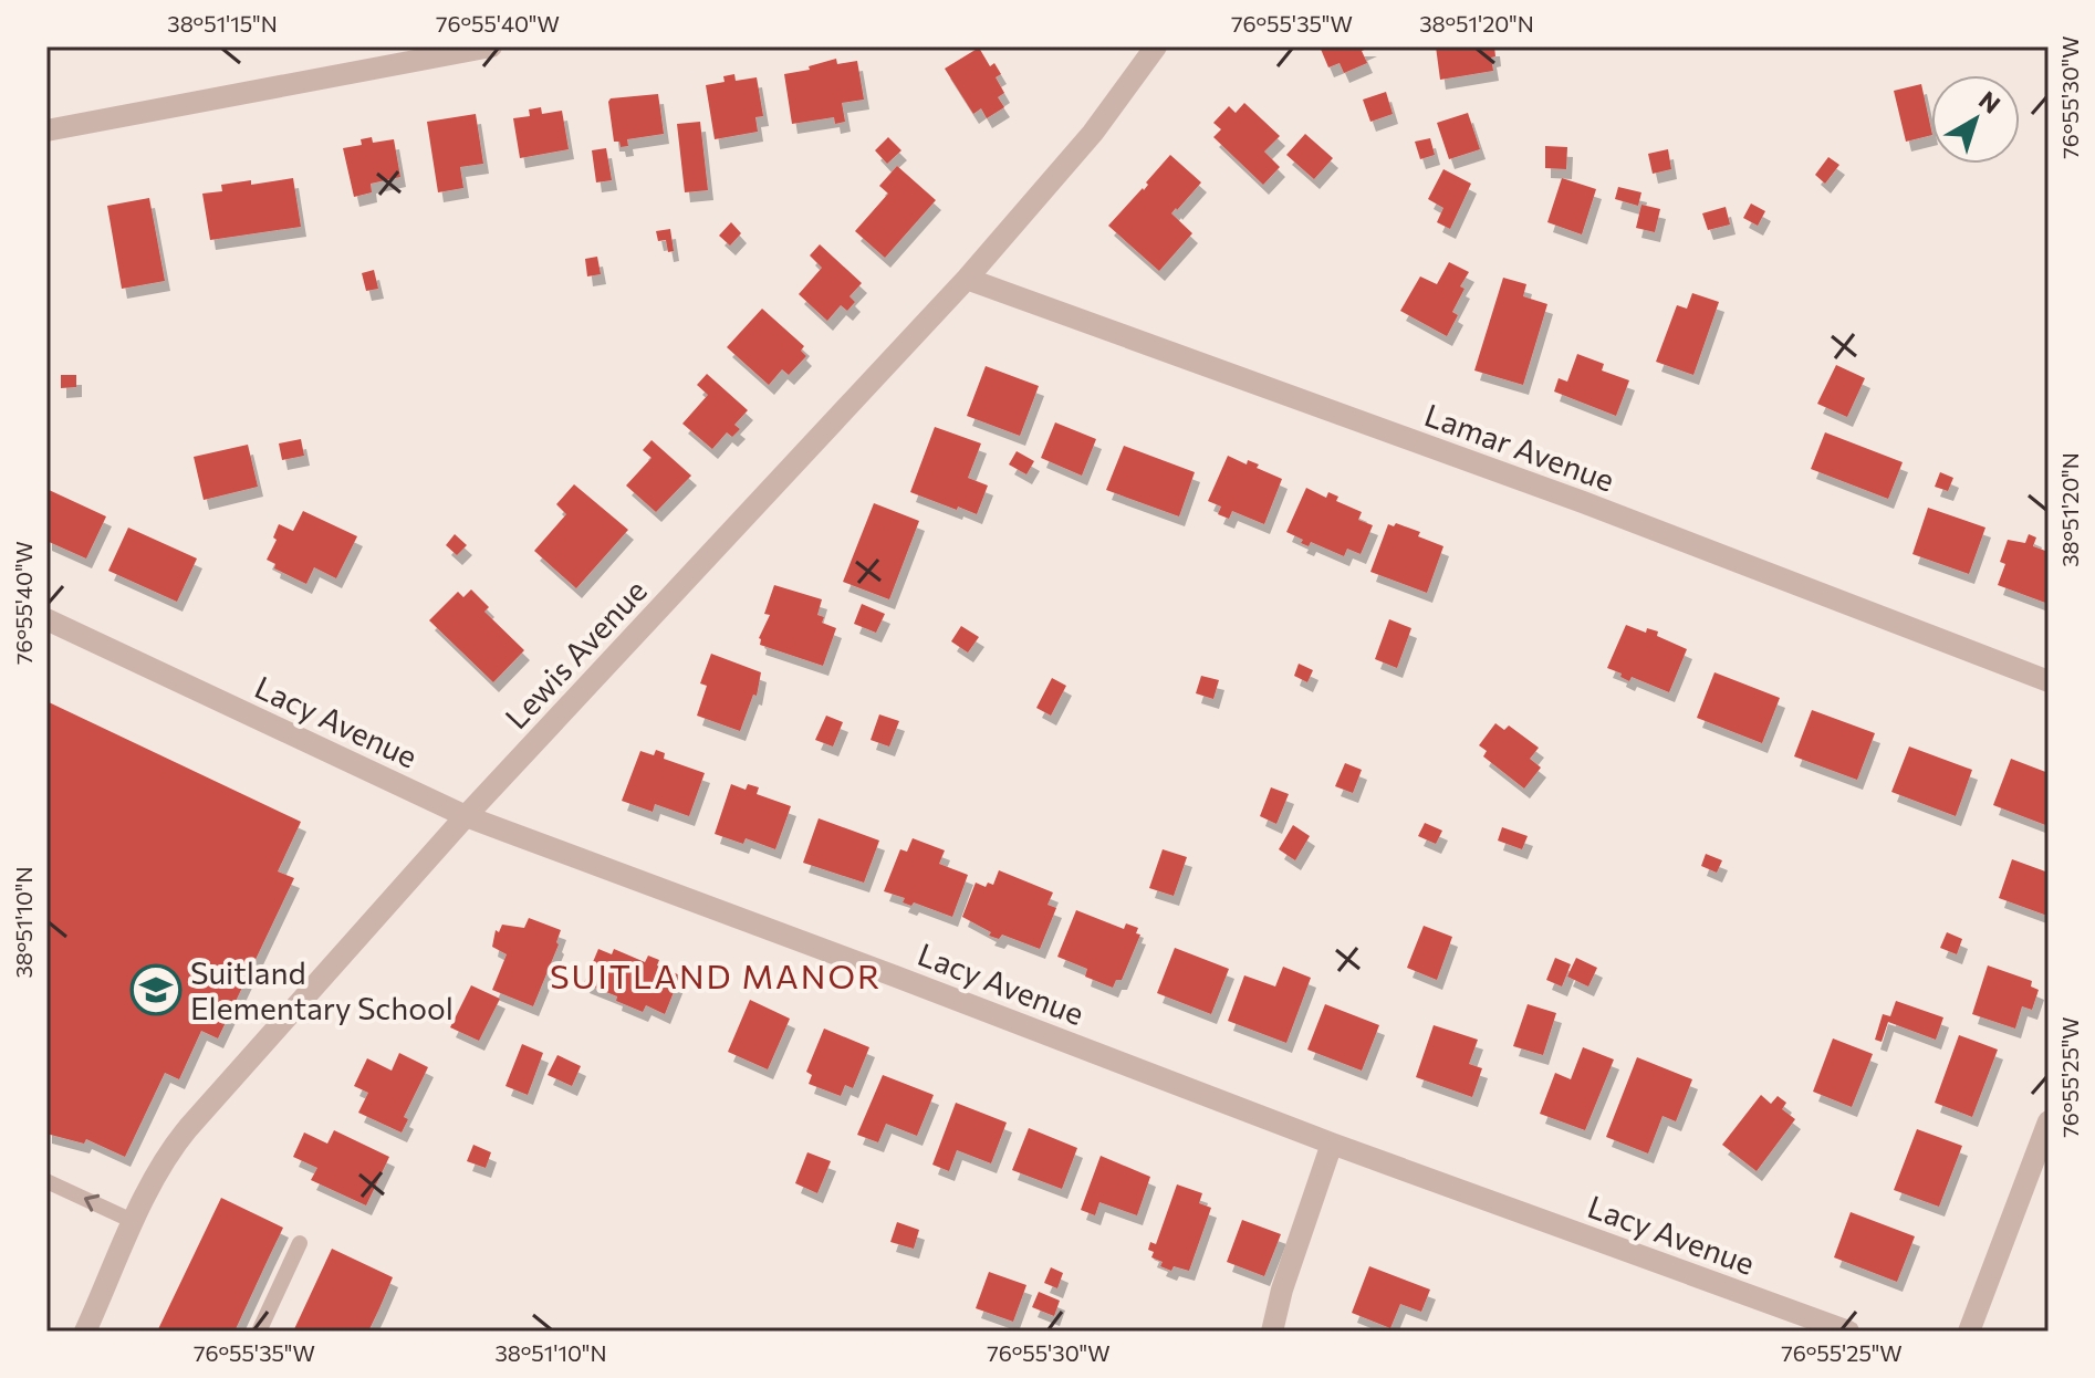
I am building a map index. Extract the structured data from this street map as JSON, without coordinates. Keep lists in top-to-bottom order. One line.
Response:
{"streets":{"street":["Lamar Avenue","Lewis Avenue","Lacy Avenue"]},"crossings":[["Lamar Avenue","Lewis Avenue"],["Lewis Avenue","Lacy Avenue"]],"districts":["SUITLAND MANOR"],"places":{"school or university":["Suitland Elementary School"]},"north":"top right","coordinates":["38°51'15\"N","76°55'40\"W","76°55'35\"W","38°51'20\"N","76°55'30\"W","38°51'10\"N","76°55'25\"W"]}
